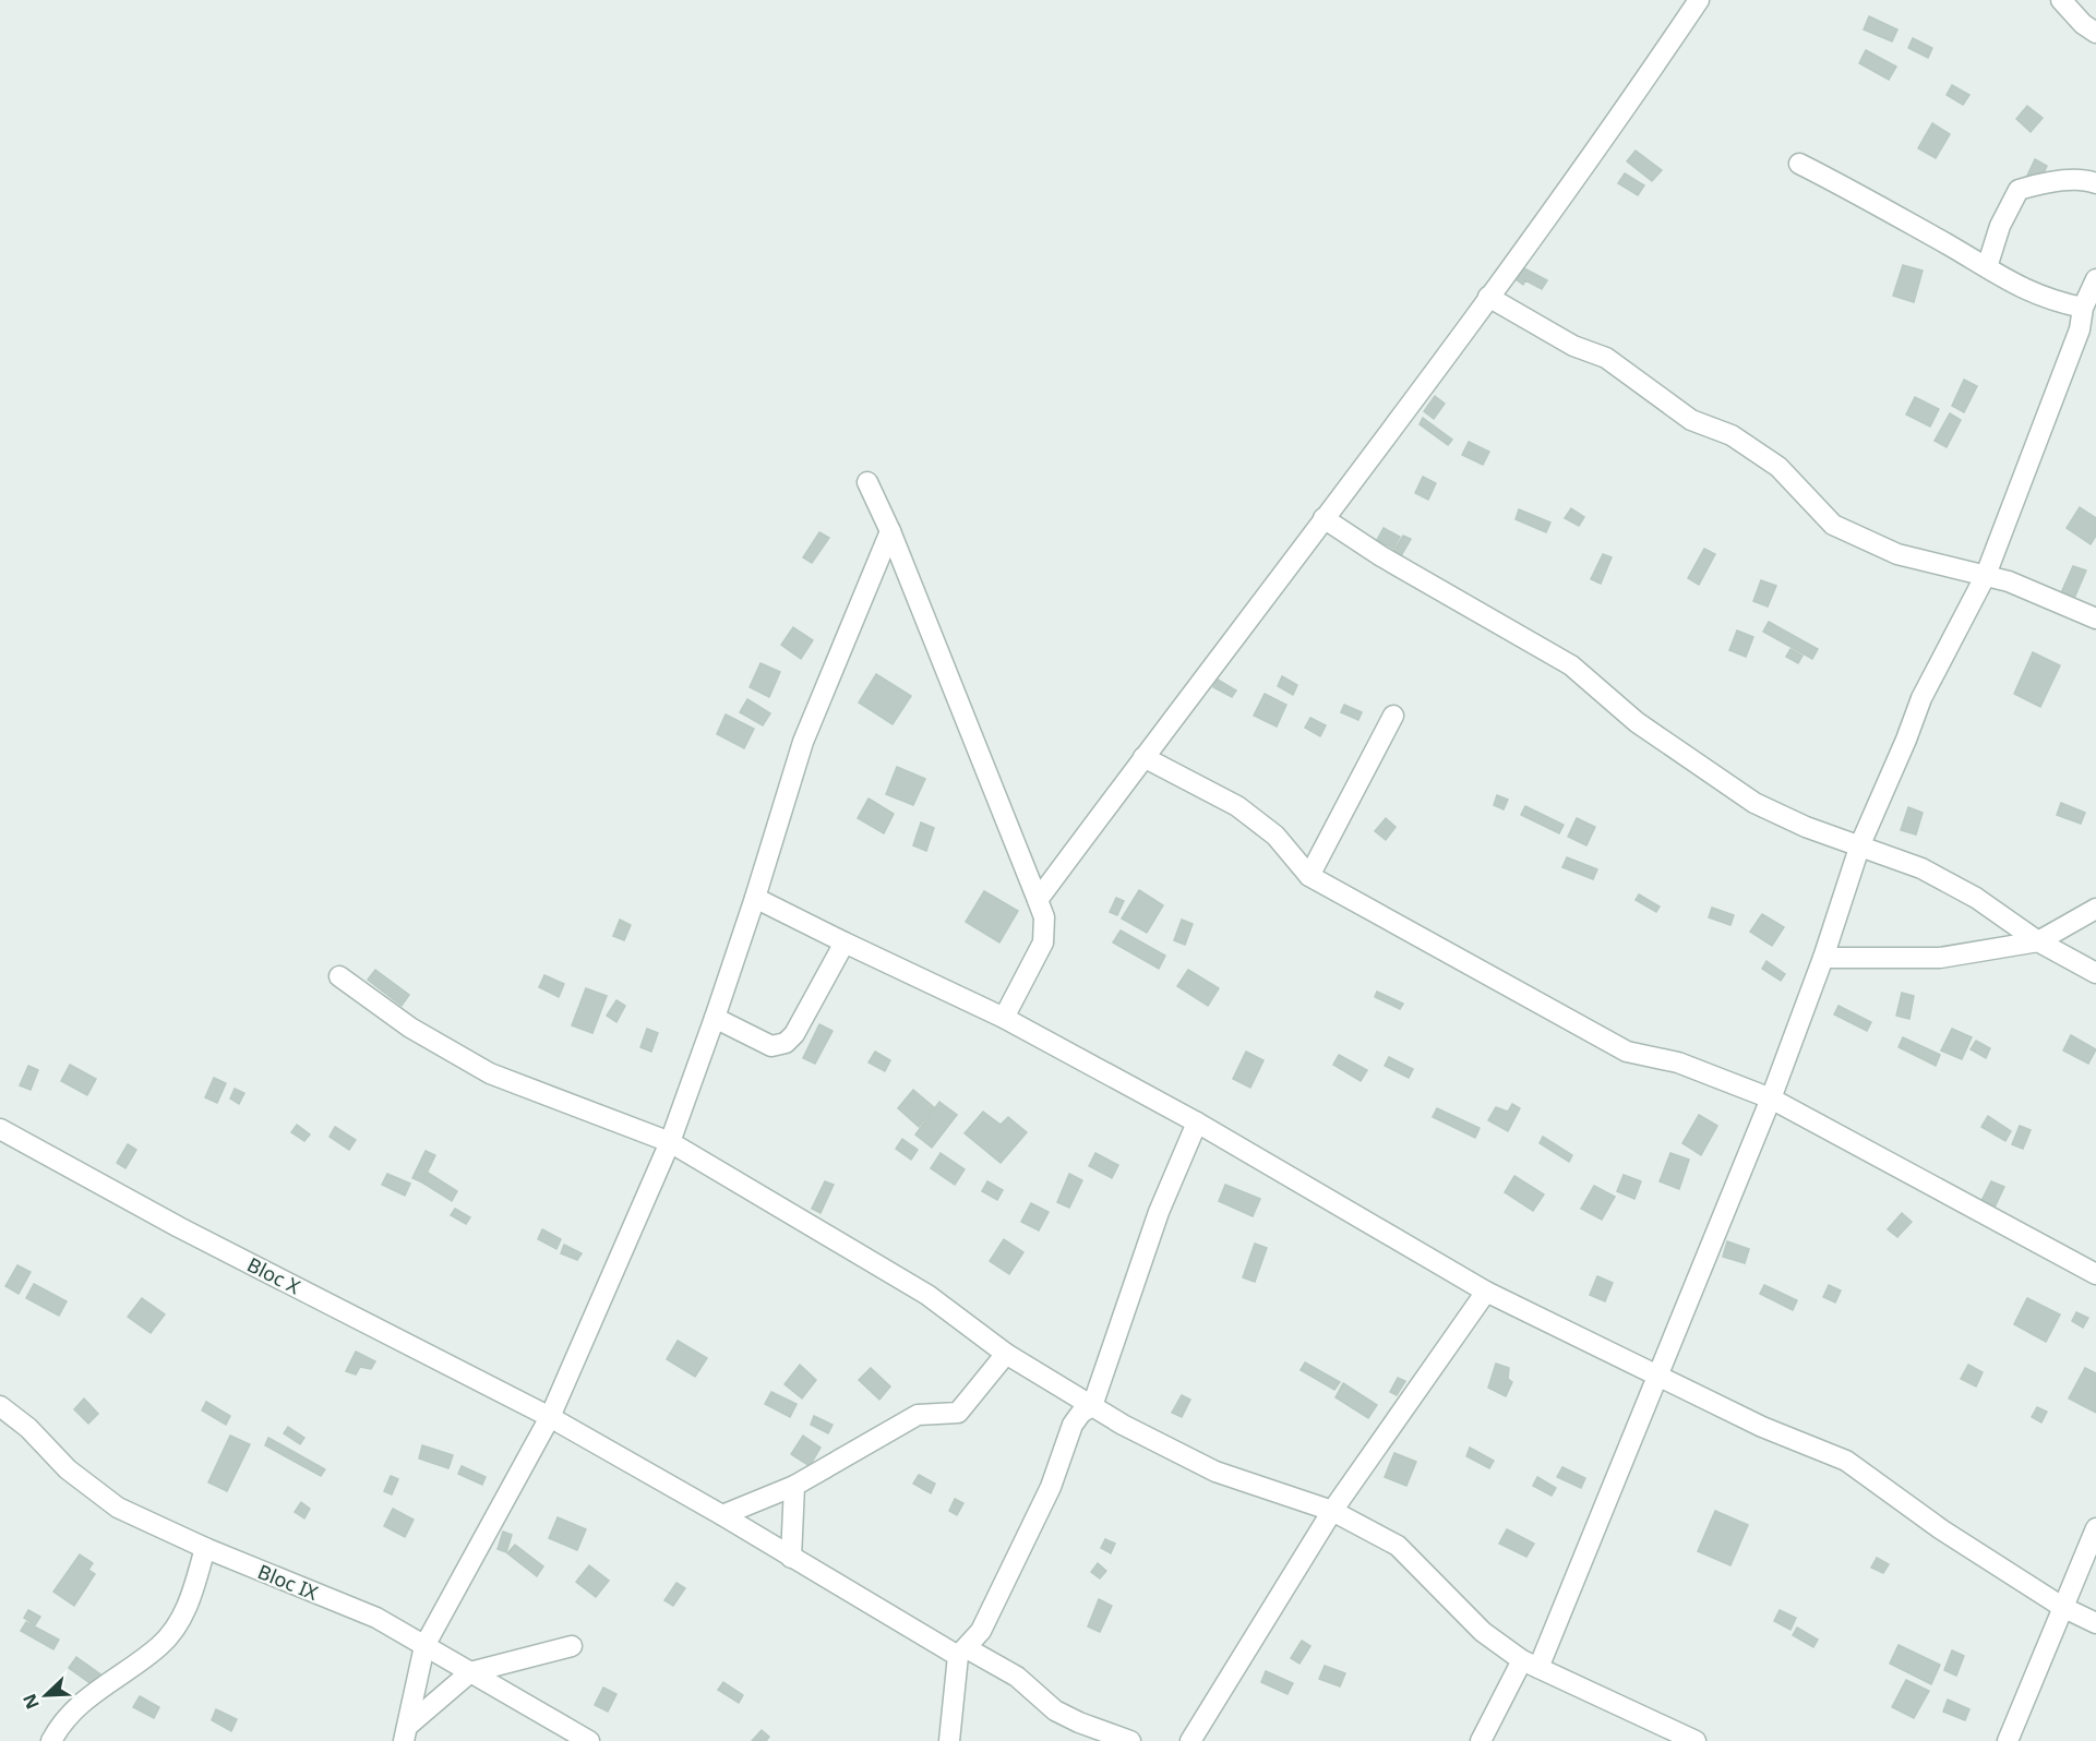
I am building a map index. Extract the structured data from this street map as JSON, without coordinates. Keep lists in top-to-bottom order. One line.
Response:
{"streets":{"street":["Bloc X","Bloc IX"]},"north":"bottom left"}
